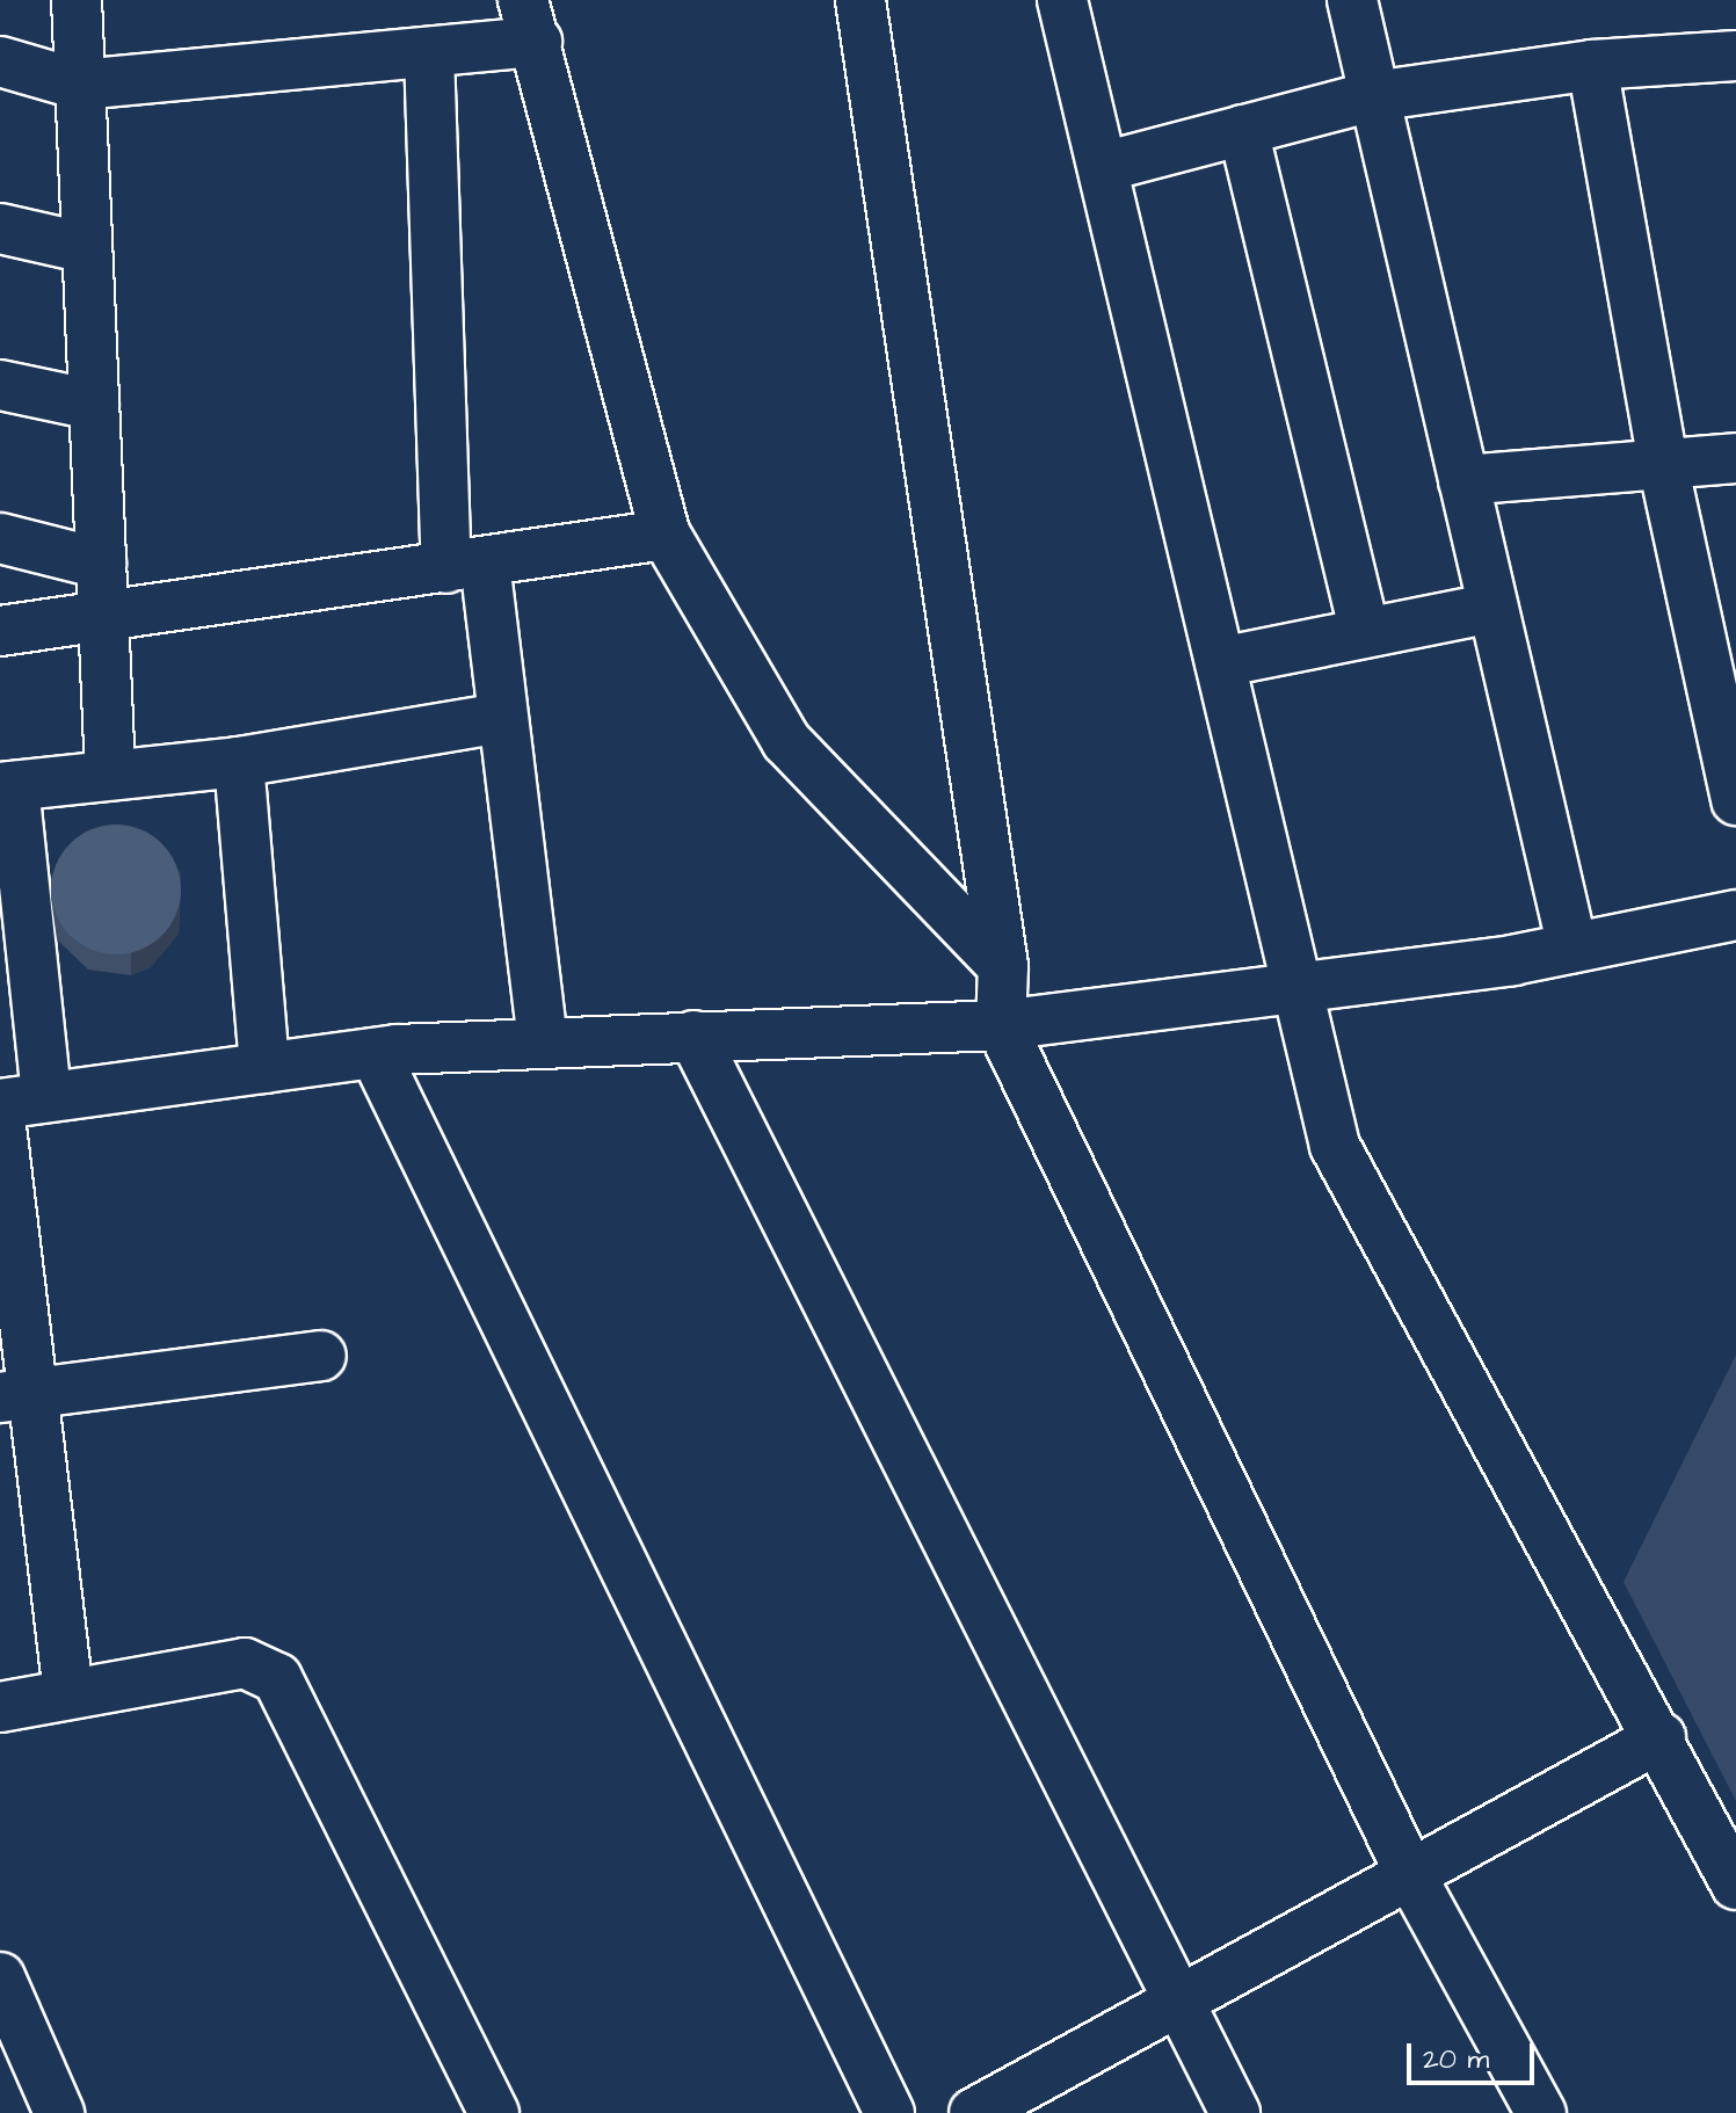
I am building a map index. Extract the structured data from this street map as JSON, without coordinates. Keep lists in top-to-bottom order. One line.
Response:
{"scale_bar":"20 m"}
